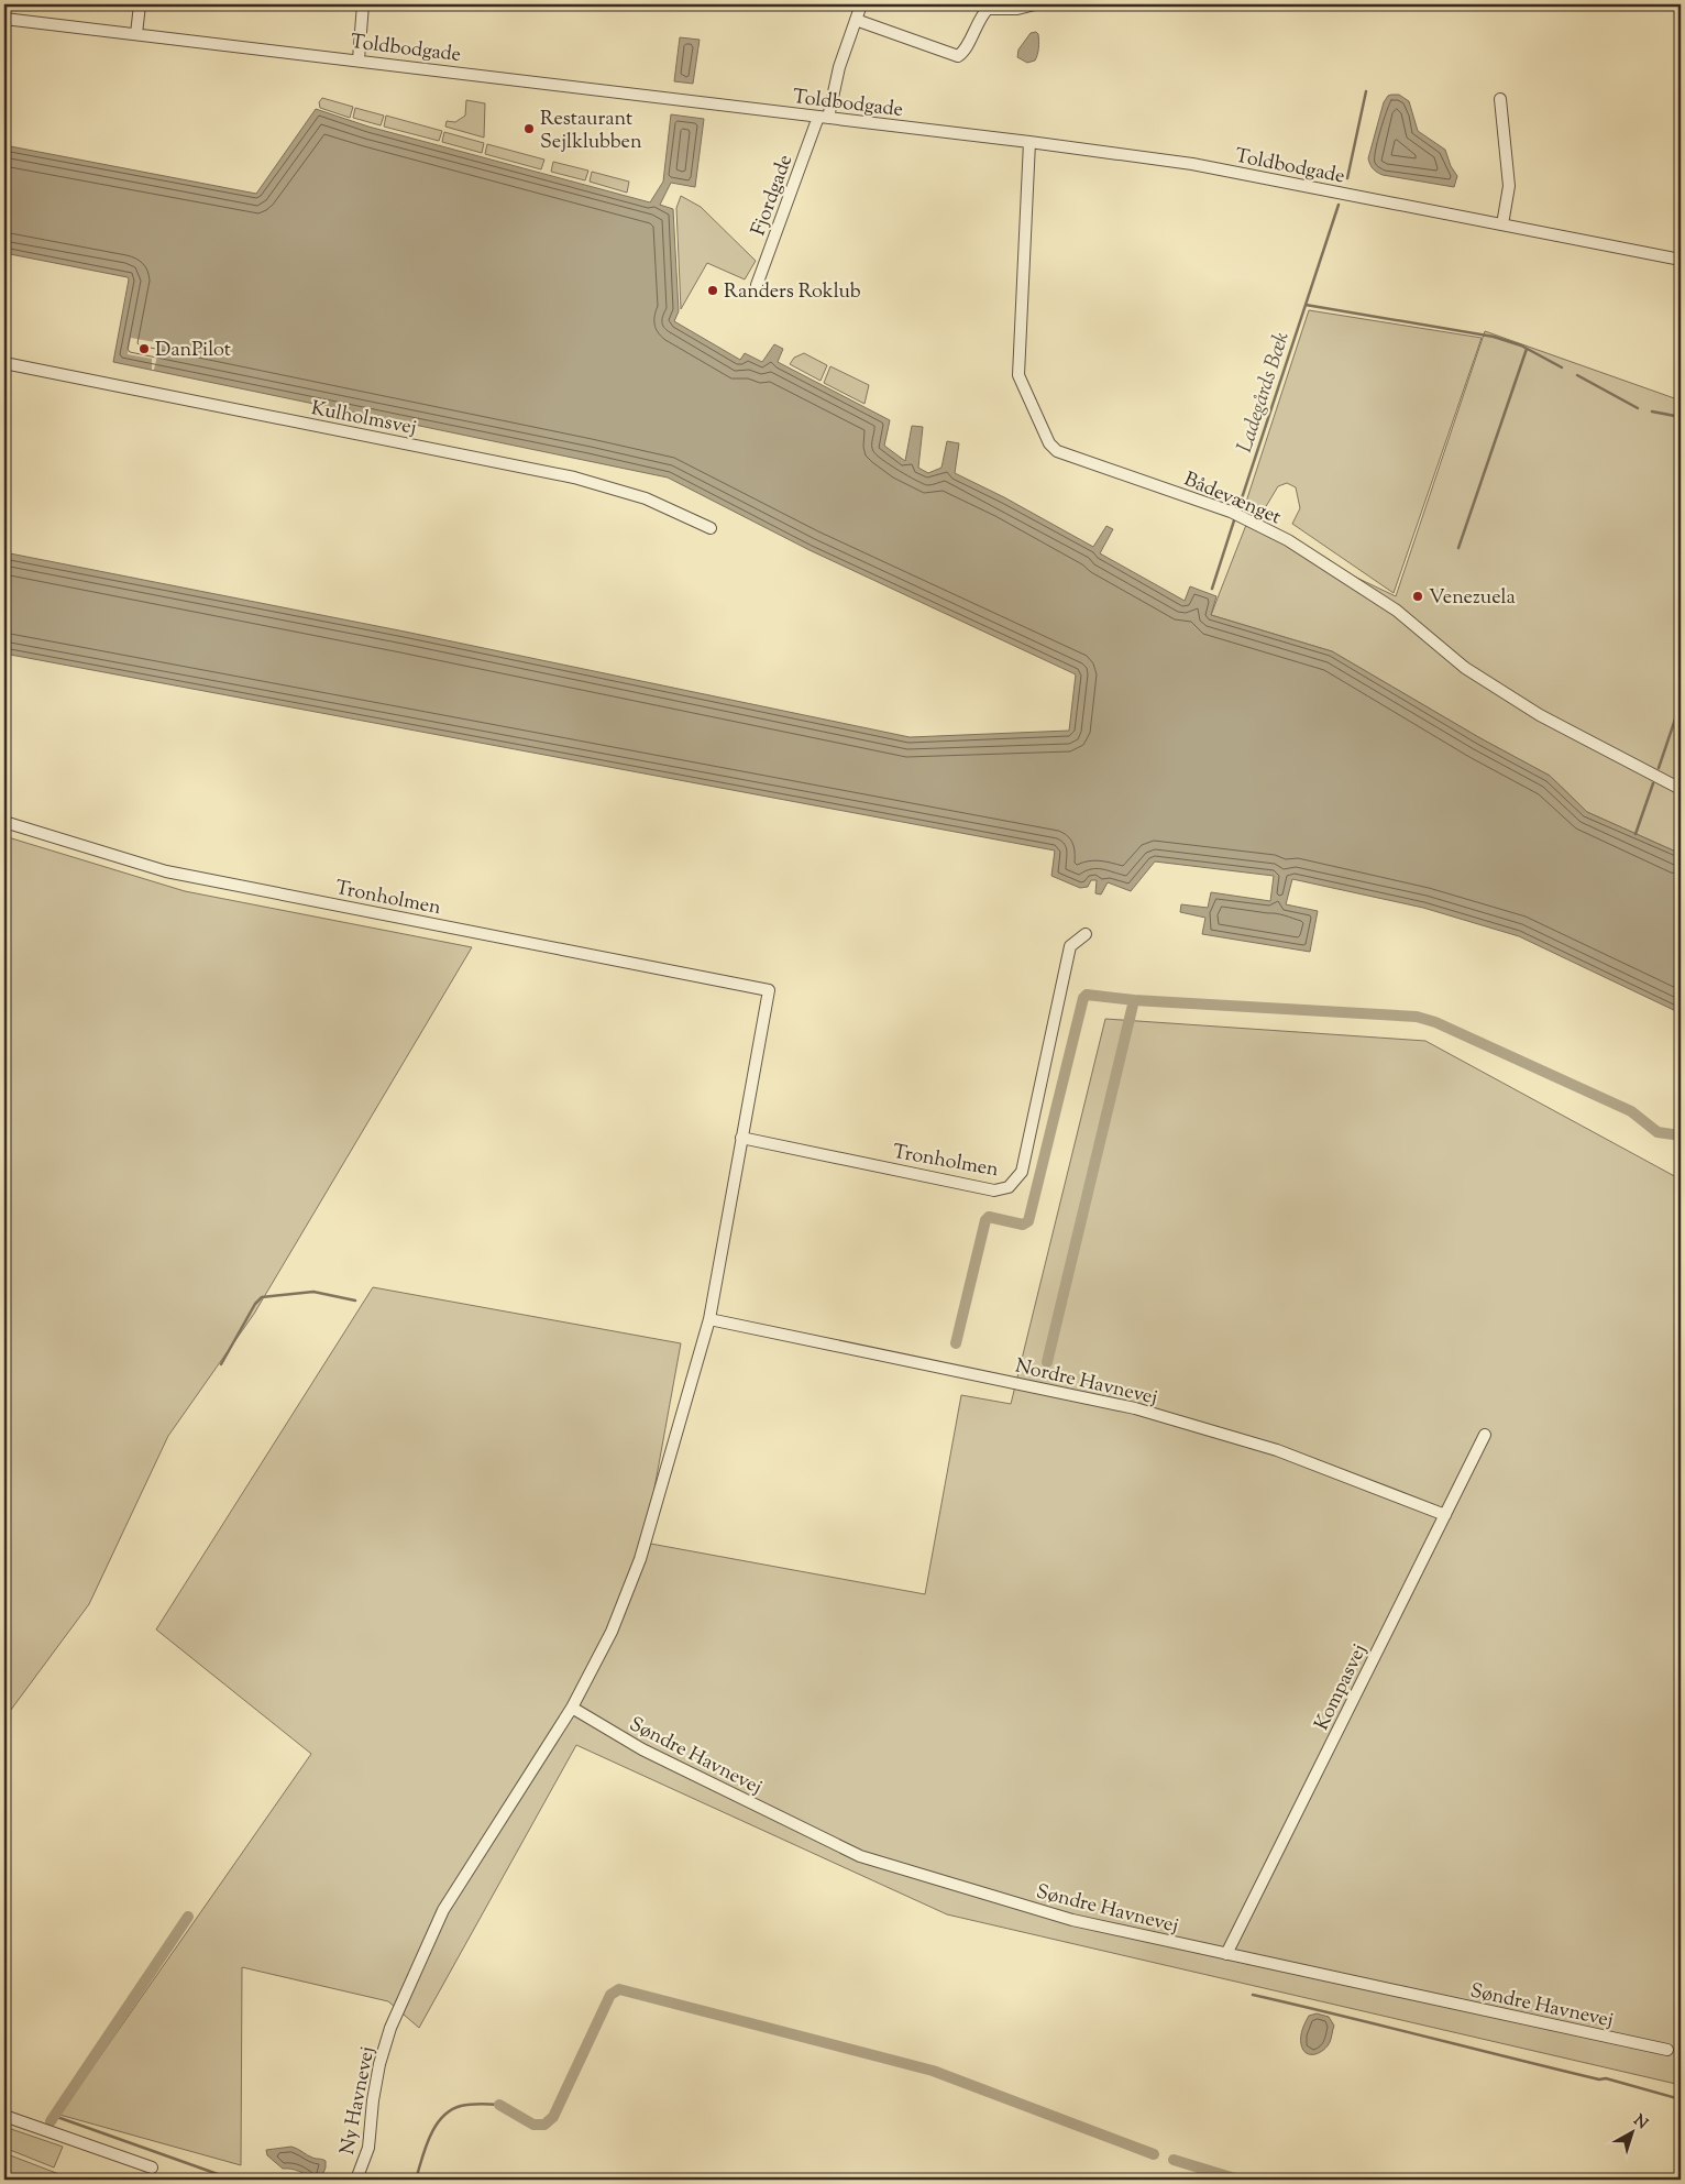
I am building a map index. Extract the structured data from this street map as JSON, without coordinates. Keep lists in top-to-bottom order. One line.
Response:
{"streets":{"street":["Toldbodgade","Fjordgade","Kulholmsvej","Bådevænget","Tronholmen","Nordre Havnevej","Kompasvej","Søndre Havnevej","Ny Havnevej"]},"crossings":[["Toldbodgade","Fjordgade"],["Toldbodgade","Bådevænget"],["Tronholmen","Ny Havnevej"],["Nordre Havnevej","Kompasvej"],["Nordre Havnevej","Ny Havnevej"],["Kompasvej","Søndre Havnevej"],["Søndre Havnevej","Ny Havnevej"]],"water":["Ladegårds Bæk"],"places":["Restaurant Sejlklubben","Randers Roklub","DanPilot","Venezuela"],"north":"top right"}
